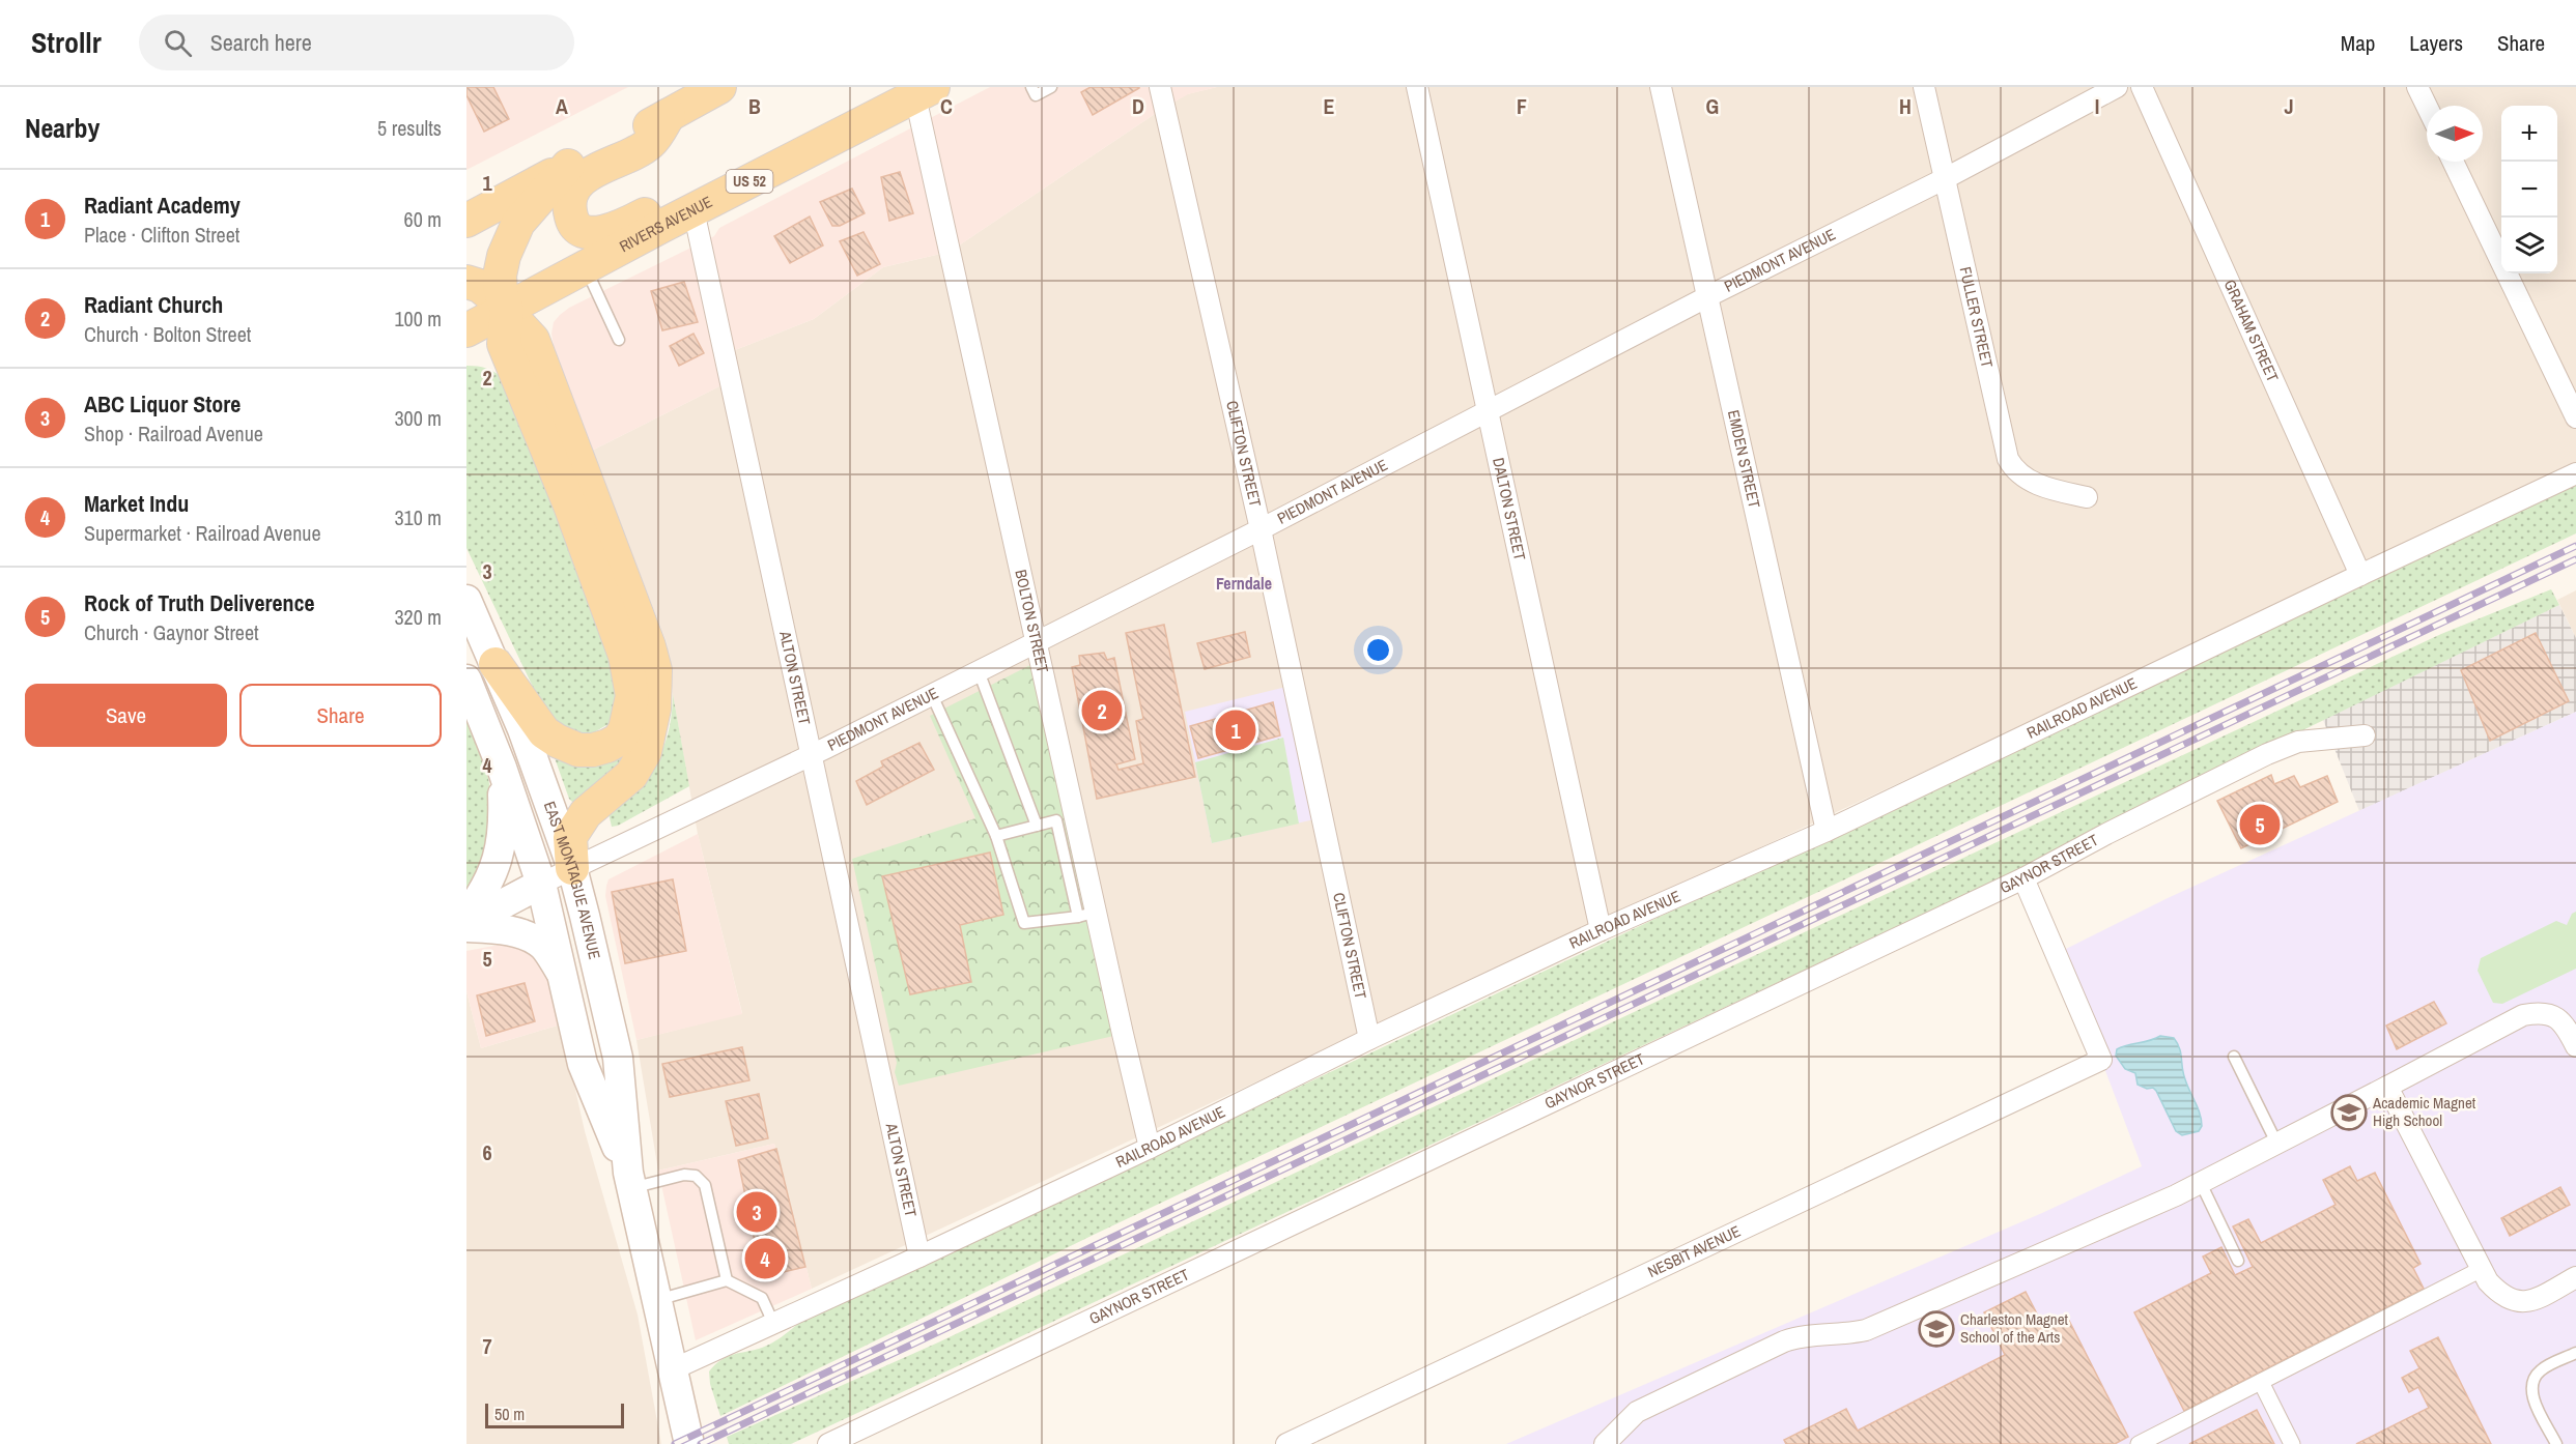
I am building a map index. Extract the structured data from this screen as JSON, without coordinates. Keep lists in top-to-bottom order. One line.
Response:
{"streets":{"main road":["US 52","RIVERS AVENUE","EAST MONTAGUE AVENUE"],"street":["PIEDMONT AVENUE","FULLER STREET","GRAHAM STREET","CLIFTON STREET","EMDEN STREET","DALTON STREET","BOLTON STREET","ALTON STREET","RAILROAD AVENUE","GAYNOR STREET","NESBIT AVENUE"]},"crossings":[["RIVERS AVENUE","BOLTON STREET"],["RIVERS AVENUE","ALTON STREET"],["PIEDMONT AVENUE","FULLER STREET"],["PIEDMONT AVENUE","CLIFTON STREET"],["PIEDMONT AVENUE","EMDEN STREET"],["PIEDMONT AVENUE","DALTON STREET"],["PIEDMONT AVENUE","BOLTON STREET"],["PIEDMONT AVENUE","ALTON STREET"],["PIEDMONT AVENUE","EAST MONTAGUE AVENUE"],["GRAHAM STREET","RAILROAD AVENUE"],["CLIFTON STREET","RAILROAD AVENUE"],["EMDEN STREET","RAILROAD AVENUE"],["DALTON STREET","RAILROAD AVENUE"],["BOLTON STREET","RAILROAD AVENUE"],["ALTON STREET","RAILROAD AVENUE"],["RAILROAD AVENUE","EAST MONTAGUE AVENUE"],["GAYNOR STREET","NESBIT AVENUE"]],"districts":["Ferndale"],"places":{"school or university":["Academic Magnet High School","Charleston Magnet School of the Arts"]},"scale_bar":"50 m","north":"right","page":{"header":"Strollr","search":"Search here","nav":["Map","Layers","Share"],"heading":["Nearby","5 results"],"map_buttons":["+","−"],"list":[{"mark":"1","name":"Radiant Academy","note":"Place · Clifton Street","value":"60 m"},{"mark":"2","name":"Radiant Church","note":"Church · Bolton Street","value":"100 m"},{"mark":"3","name":"ABC Liquor Store","note":"Shop · Railroad Avenue","value":"300 m"},{"mark":"4","name":"Market Indu","note":"Supermarket · Railroad Avenue","value":"310 m"},{"mark":"5","name":"Rock of Truth Deliverence","note":"Church · Gaynor Street","value":"320 m"}],"buttons":["Save","Share"],"pins":["2","1","5","3","4"],"scale":"50 m"},"grid":{"columns":["A","B","C","D","E","F","G","H","I","J"],"rows":["1","2","3","4","5","6","7"]}}
